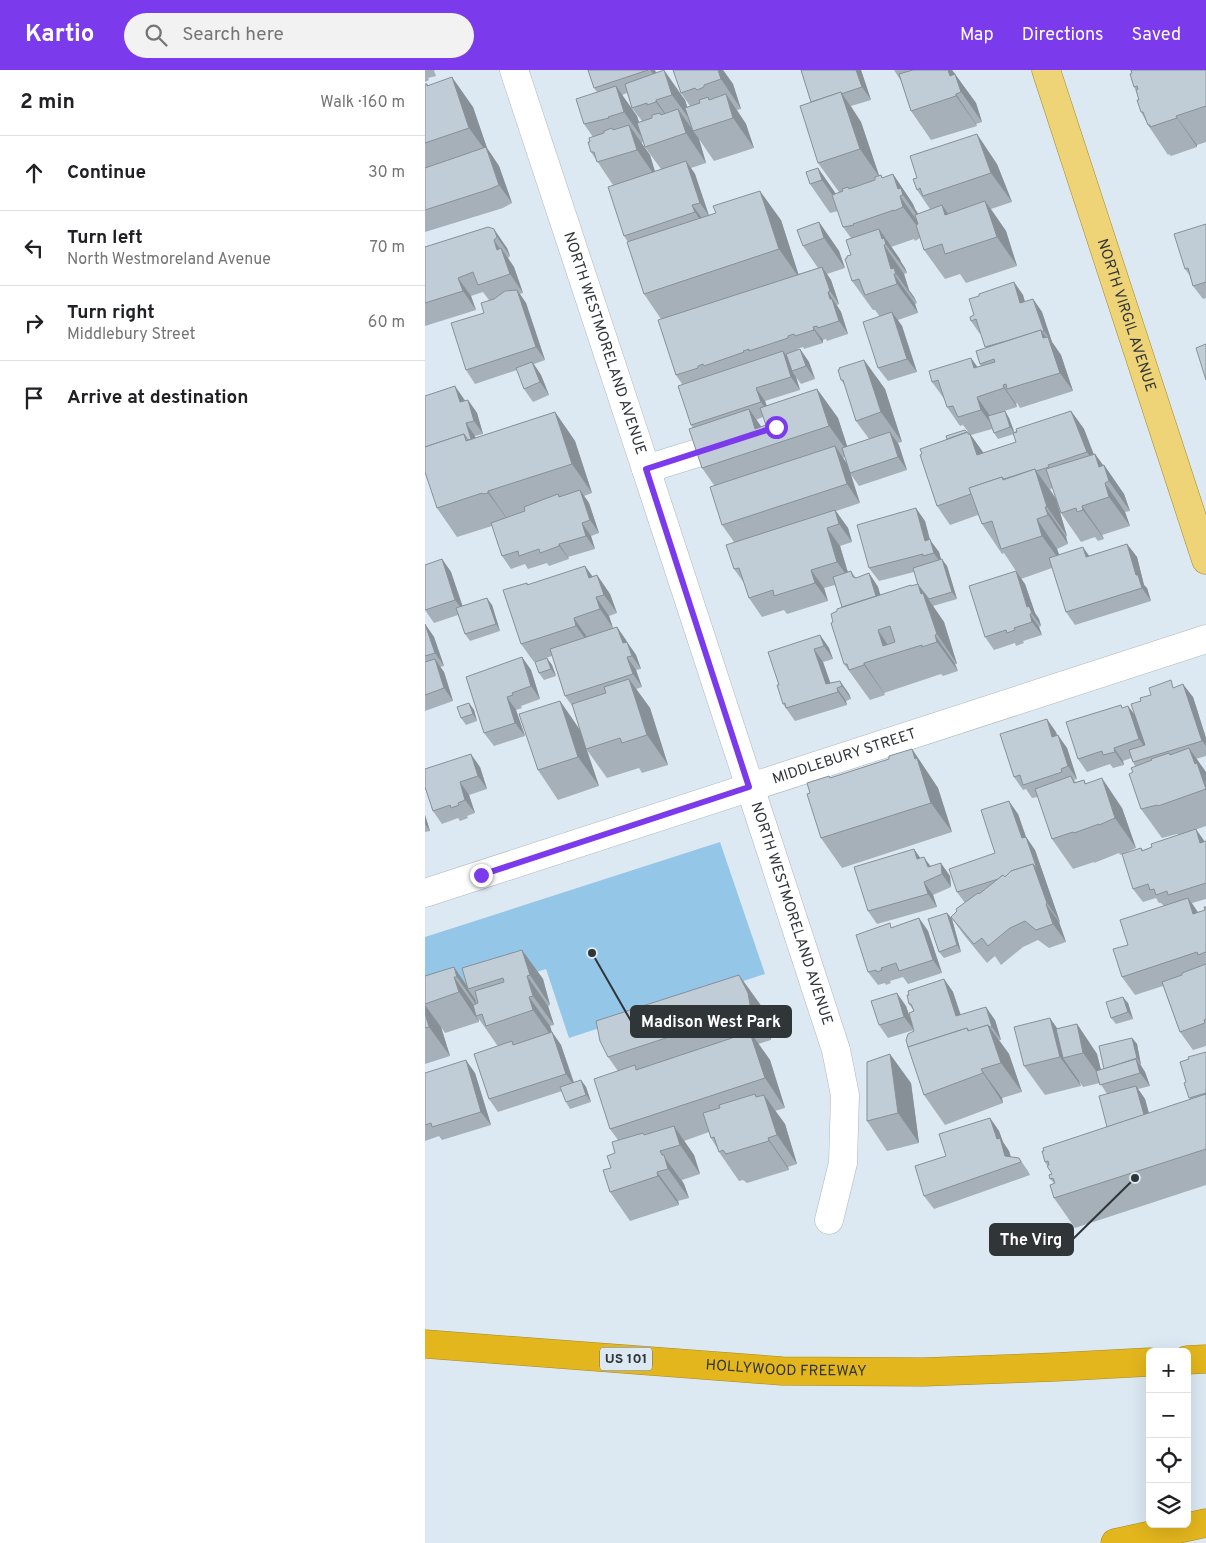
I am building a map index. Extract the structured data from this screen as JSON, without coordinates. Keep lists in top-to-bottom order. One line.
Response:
{"streets":{"highway":["US 101","HOLLYWOOD FREEWAY"],"main road":["NORTH VIRGIL AVENUE"],"street":["NORTH WESTMORELAND AVENUE","MIDDLEBURY STREET"]},"crossings":[["NORTH WESTMORELAND AVENUE","MIDDLEBURY STREET"]],"places":["Madison West Park","The Virg"],"page":{"header":"Kartio","search":"Search here","nav":["Map","Directions","Saved"],"heading":["2 min","Walk · 160 m"],"list":[["Continue","30 m"],["Turn left","North Westmoreland Avenue","70 m"],["Turn right","Middlebury Street","60 m"],"Arrive at destination"],"map_buttons":["+","−"]}}
